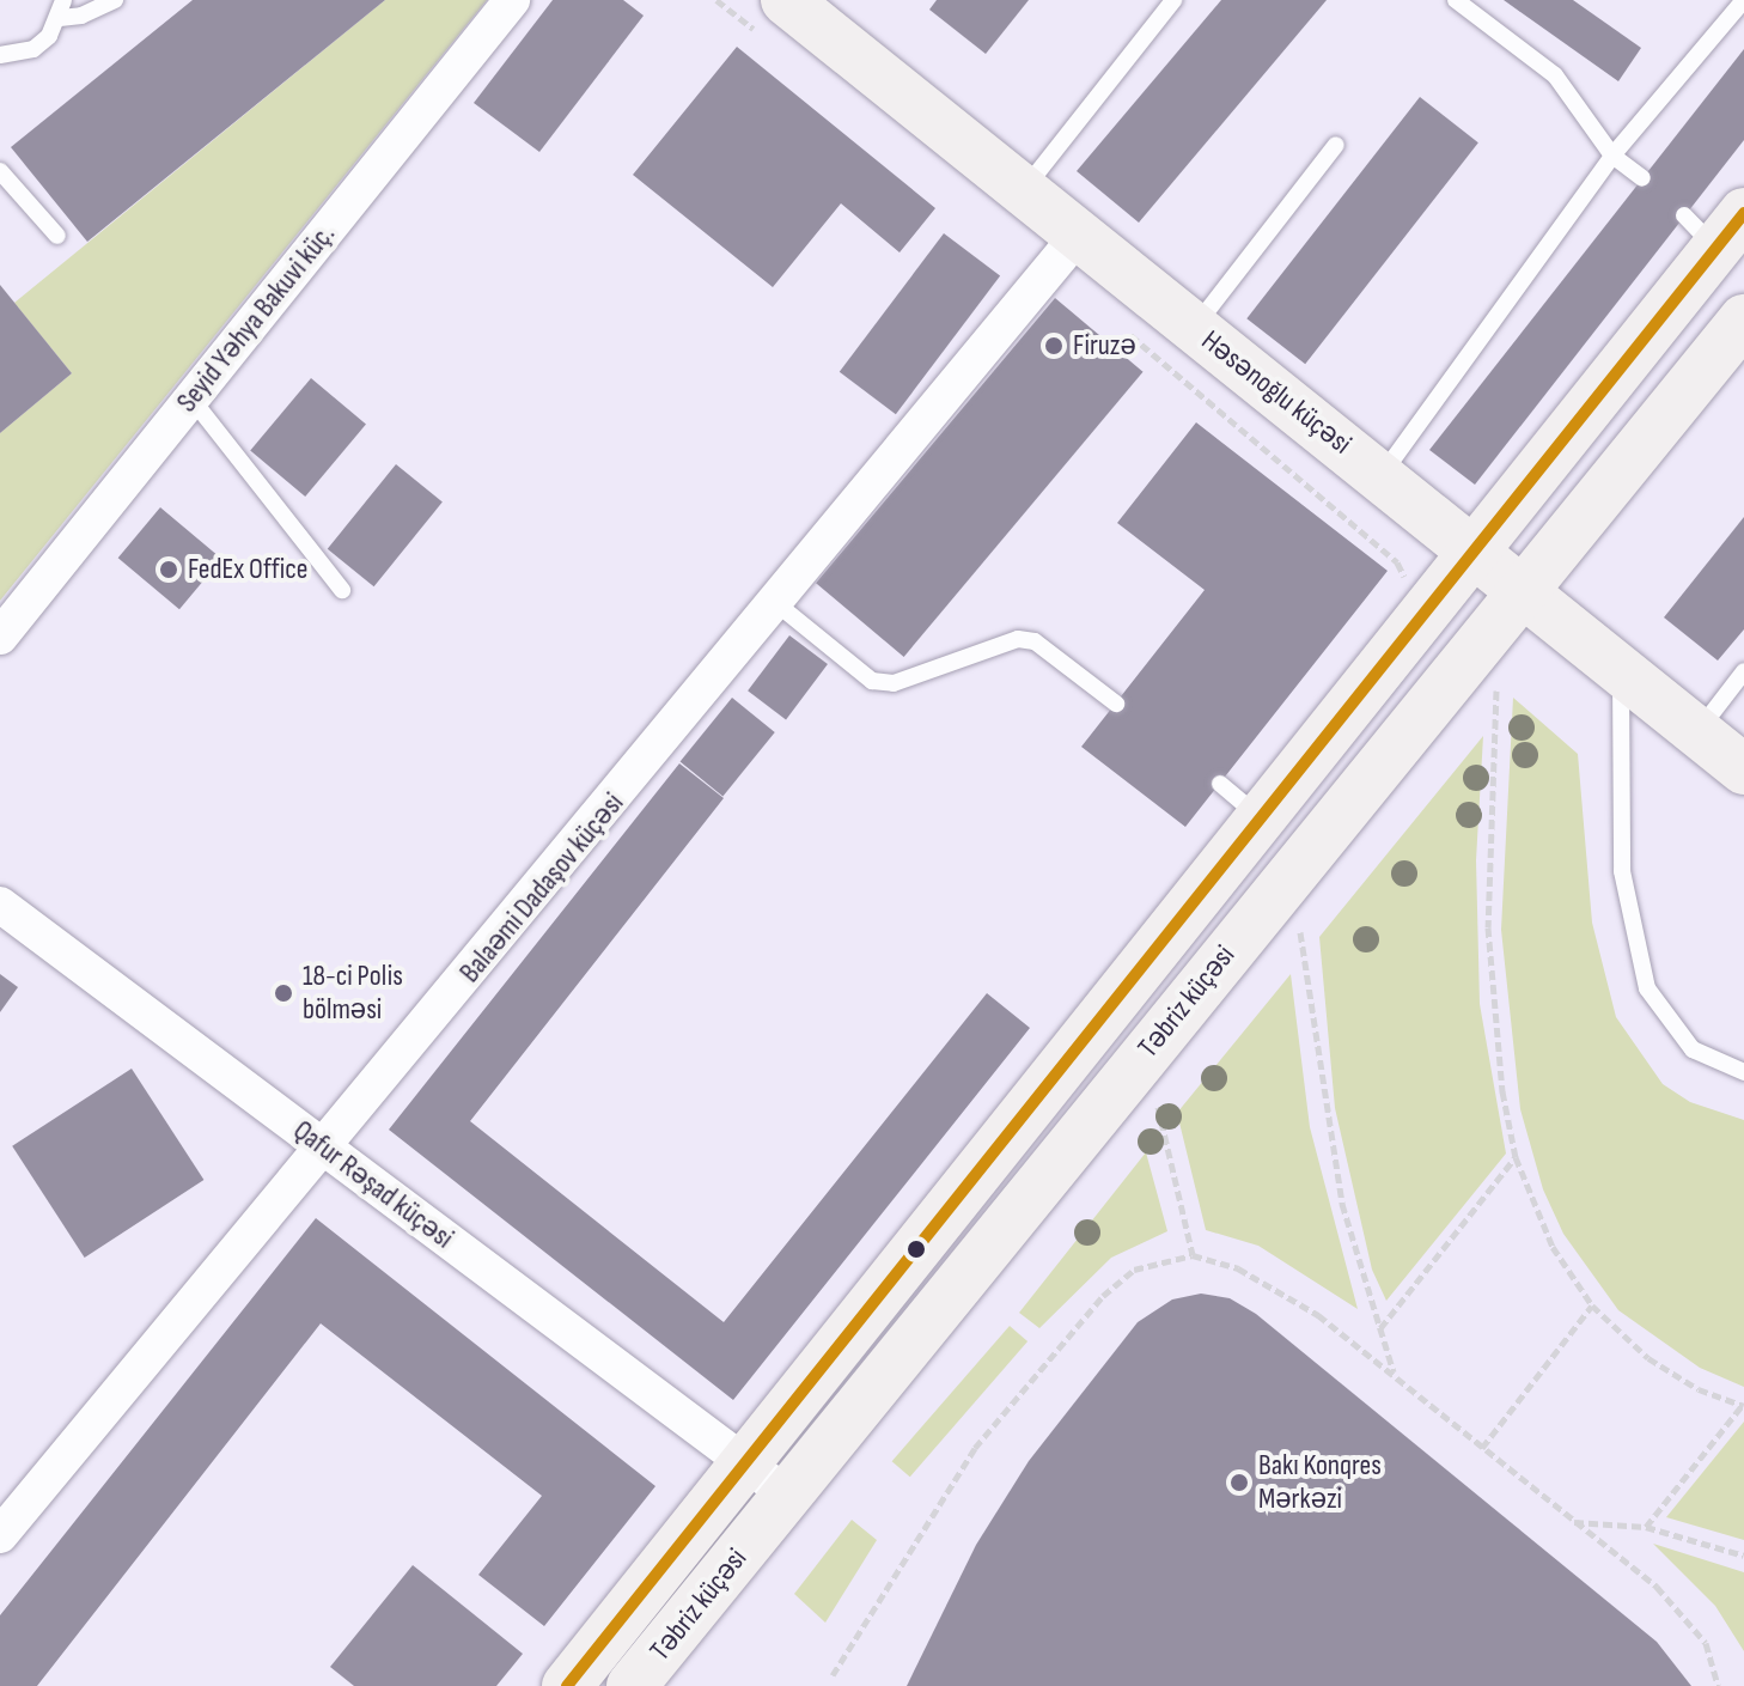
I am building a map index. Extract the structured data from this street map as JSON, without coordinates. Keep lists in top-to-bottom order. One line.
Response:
{"streets":{"main road":["Həsənoğlu küçəsi","Təbriz küçəsi"],"street":["Seyid Yəhya Bakuvi küç.","Balaəmi Dadaşov küçəsi","Qafur Rəşad küçəsi"]},"crossings":[["Həsənoğlu küçəsi","Balaəmi Dadaşov küçəsi"],["Həsənoğlu küçəsi","Təbriz küçəsi"],["Balaəmi Dadaşov küçəsi","Qafur Rəşad küçəsi"],["Təbriz küçəsi","Qafur Rəşad küçəsi"]],"places":["Firuzə","FedEx Office","18-ci Polis bölməsi","Bakı Konqres Mərkəzi"]}
